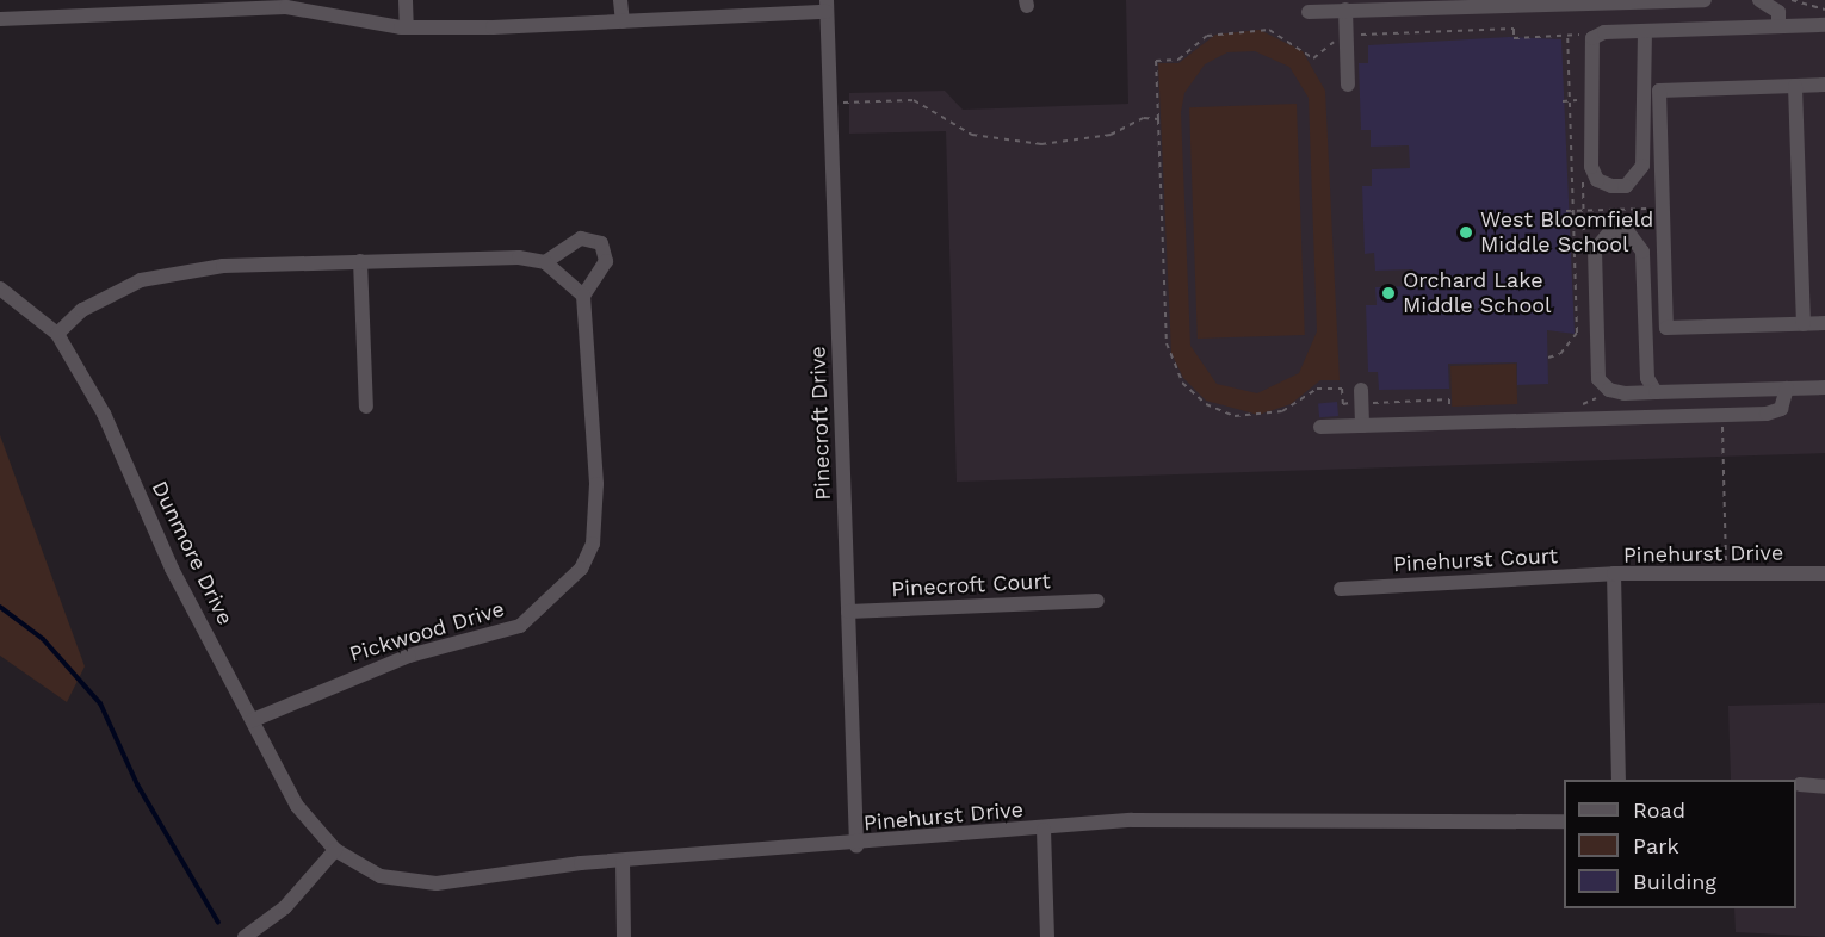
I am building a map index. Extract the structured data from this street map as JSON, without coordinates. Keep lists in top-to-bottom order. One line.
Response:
{"streets":{"street":["Pinecroft Drive","Dunmore Drive","Pinehurst Drive","Pinehurst Court","Pinecroft Court","Pickwood Drive"]},"crossings":[["Pinecroft Drive","Pinehurst Drive"],["Pinecroft Drive","Pinecroft Court"],["Dunmore Drive","Pinehurst Drive"],["Dunmore Drive","Pickwood Drive"],["Pinehurst Drive","Pinehurst Court"]],"places":["West Bloomfield Middle School","Orchard Lake Middle School"],"legend":["Road","Park","Building"]}
